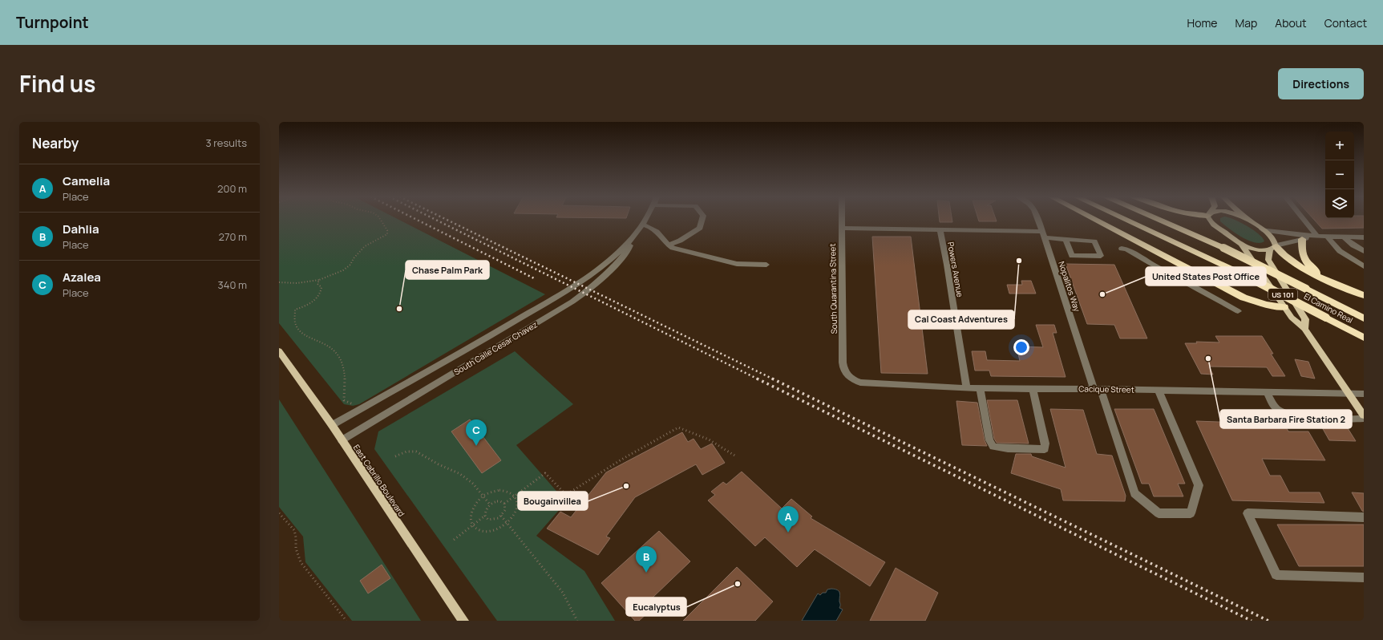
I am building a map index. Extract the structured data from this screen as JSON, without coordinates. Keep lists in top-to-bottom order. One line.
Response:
{"streets":{"highway":["US 101","El Camino Real"],"main road":["East Cabrillo Boulevard"],"street":["Powers Avenue","Nopalitos Way","South Quarantina Street","South Calle Cesar Chavez","Cacique Street"]},"crossings":[["Powers Avenue","Cacique Street"],["Nopalitos Way","Cacique Street"],["South Quarantina Street","Cacique Street"],["South Calle Cesar Chavez","East Cabrillo Boulevard"]],"places":["Cal Coast Adventures","United States Post Office","Chase Palm Park","Santa Barbara Fire Station 2","Bougainvillea","Eucalyptus"],"page":{"header":"Turnpoint","nav":["Home","Map","About","Contact"],"title":"Find us","buttons":"Directions","heading":["Nearby","3 results"],"map_buttons":["+","−"],"list":[{"mark":"A","name":"Camelia","note":"Place","value":"200 m"},{"mark":"B","name":"Dahlia","note":"Place","value":"270 m"},{"mark":"C","name":"Azalea","note":"Place","value":"340 m"}],"pins":["C","A","B"]}}
